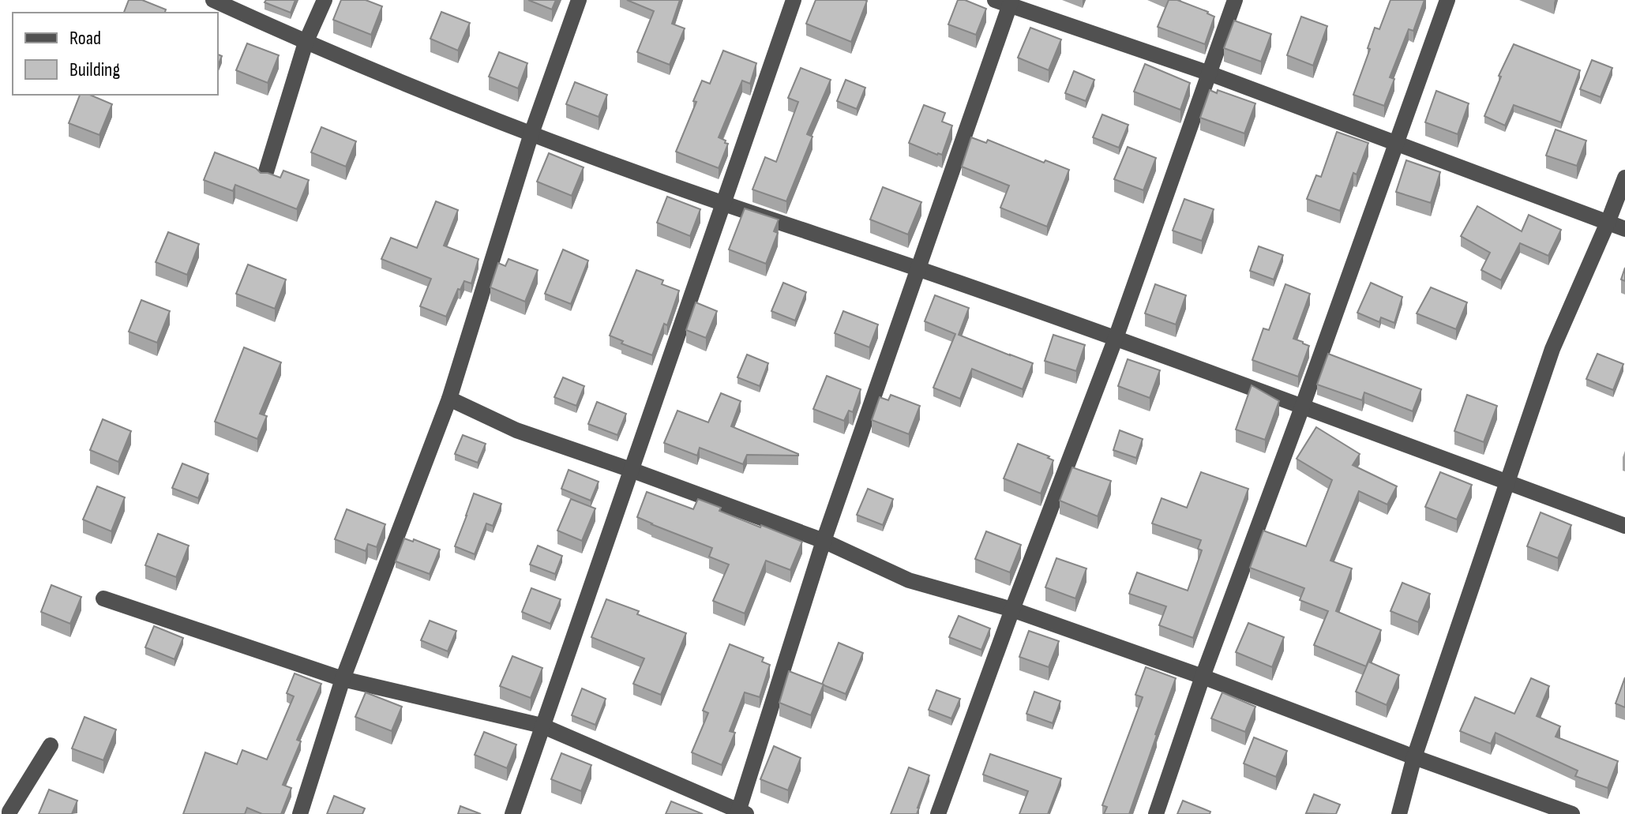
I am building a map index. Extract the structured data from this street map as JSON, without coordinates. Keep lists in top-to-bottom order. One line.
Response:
{"legend":["Road","Building"]}
